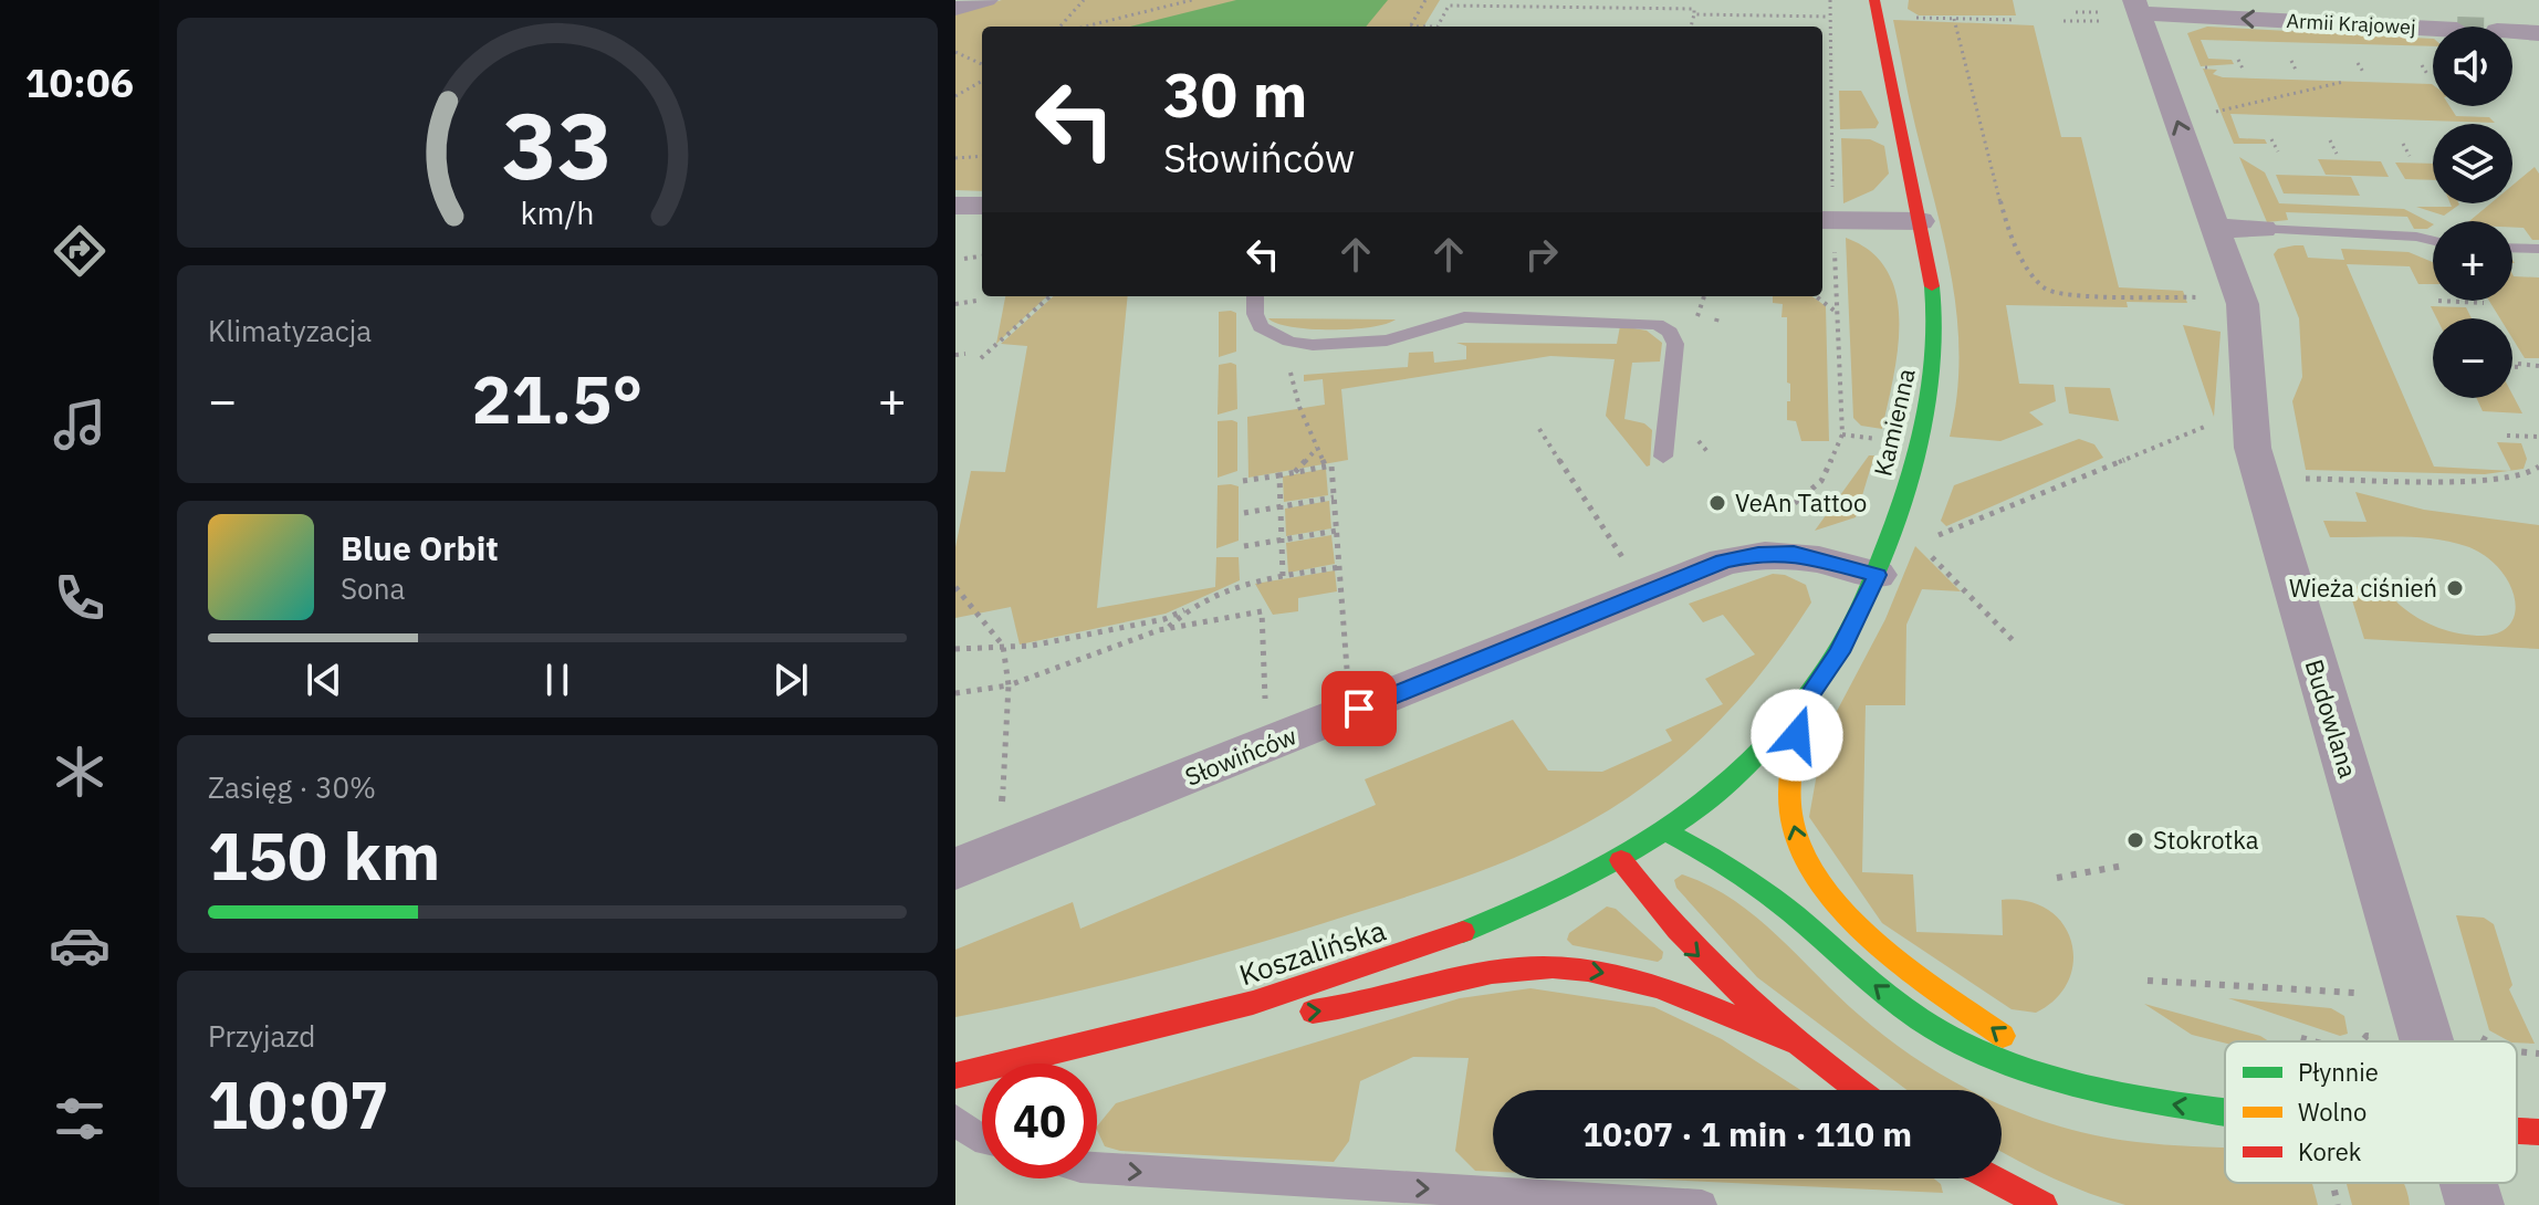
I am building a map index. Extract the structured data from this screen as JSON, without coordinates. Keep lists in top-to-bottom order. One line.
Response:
{"streets":{"street":["Armii Krajowej","Kamienna","Budowlana","Słowińców","Koszalińska"]},"crossings":[["Armii Krajowej","Budowlana"],["Kamienna","Słowińców"],["Kamienna","Koszalińska"]],"one_way":["Armii Krajowej"],"places":["VeAn Tattoo","Wieża ciśnień","Stokrotka"],"legend":["Płynnie","Wolno","Korek"],"page":{"tabs":"10:06","map_buttons":["+","−"],"turn":["30 m","Słowińców"],"tile":["Klimatyzacja",["Zasięg · 30%","150 km"],["Przyjazd","10:07"]],"heat":["−","21.5°","+"],"song":["Blue Orbit","Sona"],"limit":"40","trip":"10:07 · 1 min · 110 m","gauge":["33","km/h"]}}
